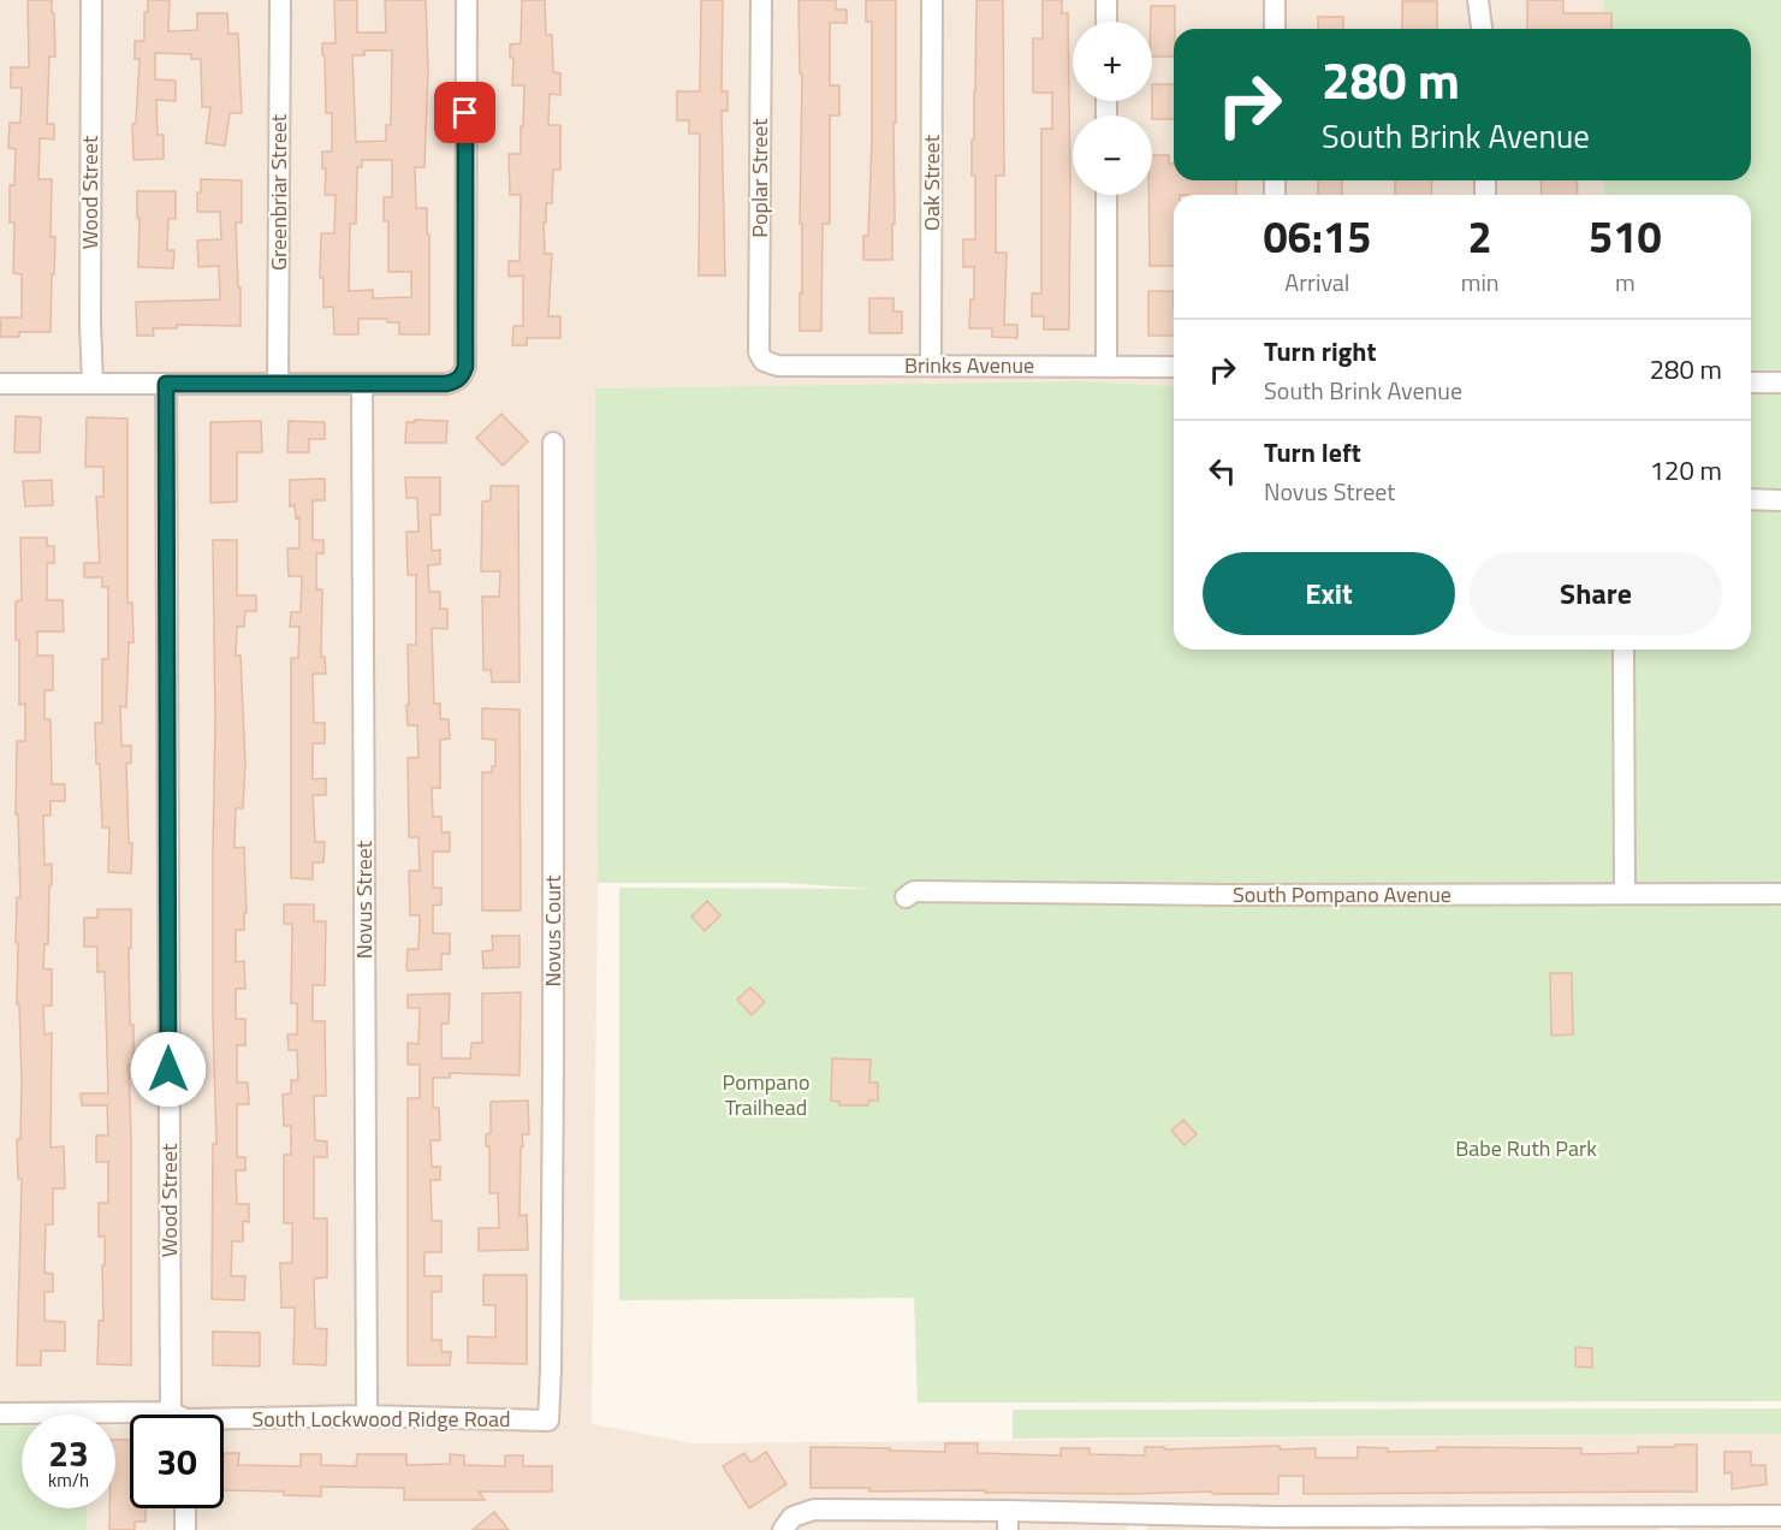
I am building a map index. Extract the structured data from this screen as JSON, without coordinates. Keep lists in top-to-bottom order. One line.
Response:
{"streets":{"street":["Poplar Street","Oak Street","Wood Street","Greenbriar Street","Brinks Avenue","South Pompano Avenue","Novus Street","Novus Court","South Lockwood Ridge Road"]},"crossings":[["Poplar Street","Brinks Avenue"],["Oak Street","Brinks Avenue"],["Novus Street","South Lockwood Ridge Road"],["Novus Court","South Lockwood Ridge Road"]],"parks":["Pompano Trailhead","Babe Ruth Park"],"page":{"map_buttons":["+","−"],"turn":["280 m","South Brink Avenue"],"eta":["06:15","Arrival","2","min","510","m"],"list":[{"name":"Turn right","note":"South Brink Avenue","value":"280 m"},{"name":"Turn left","note":"Novus Street","value":"120 m"}],"buttons":["Exit","Share"],"speed":"23 km/h","limit":"30"}}
